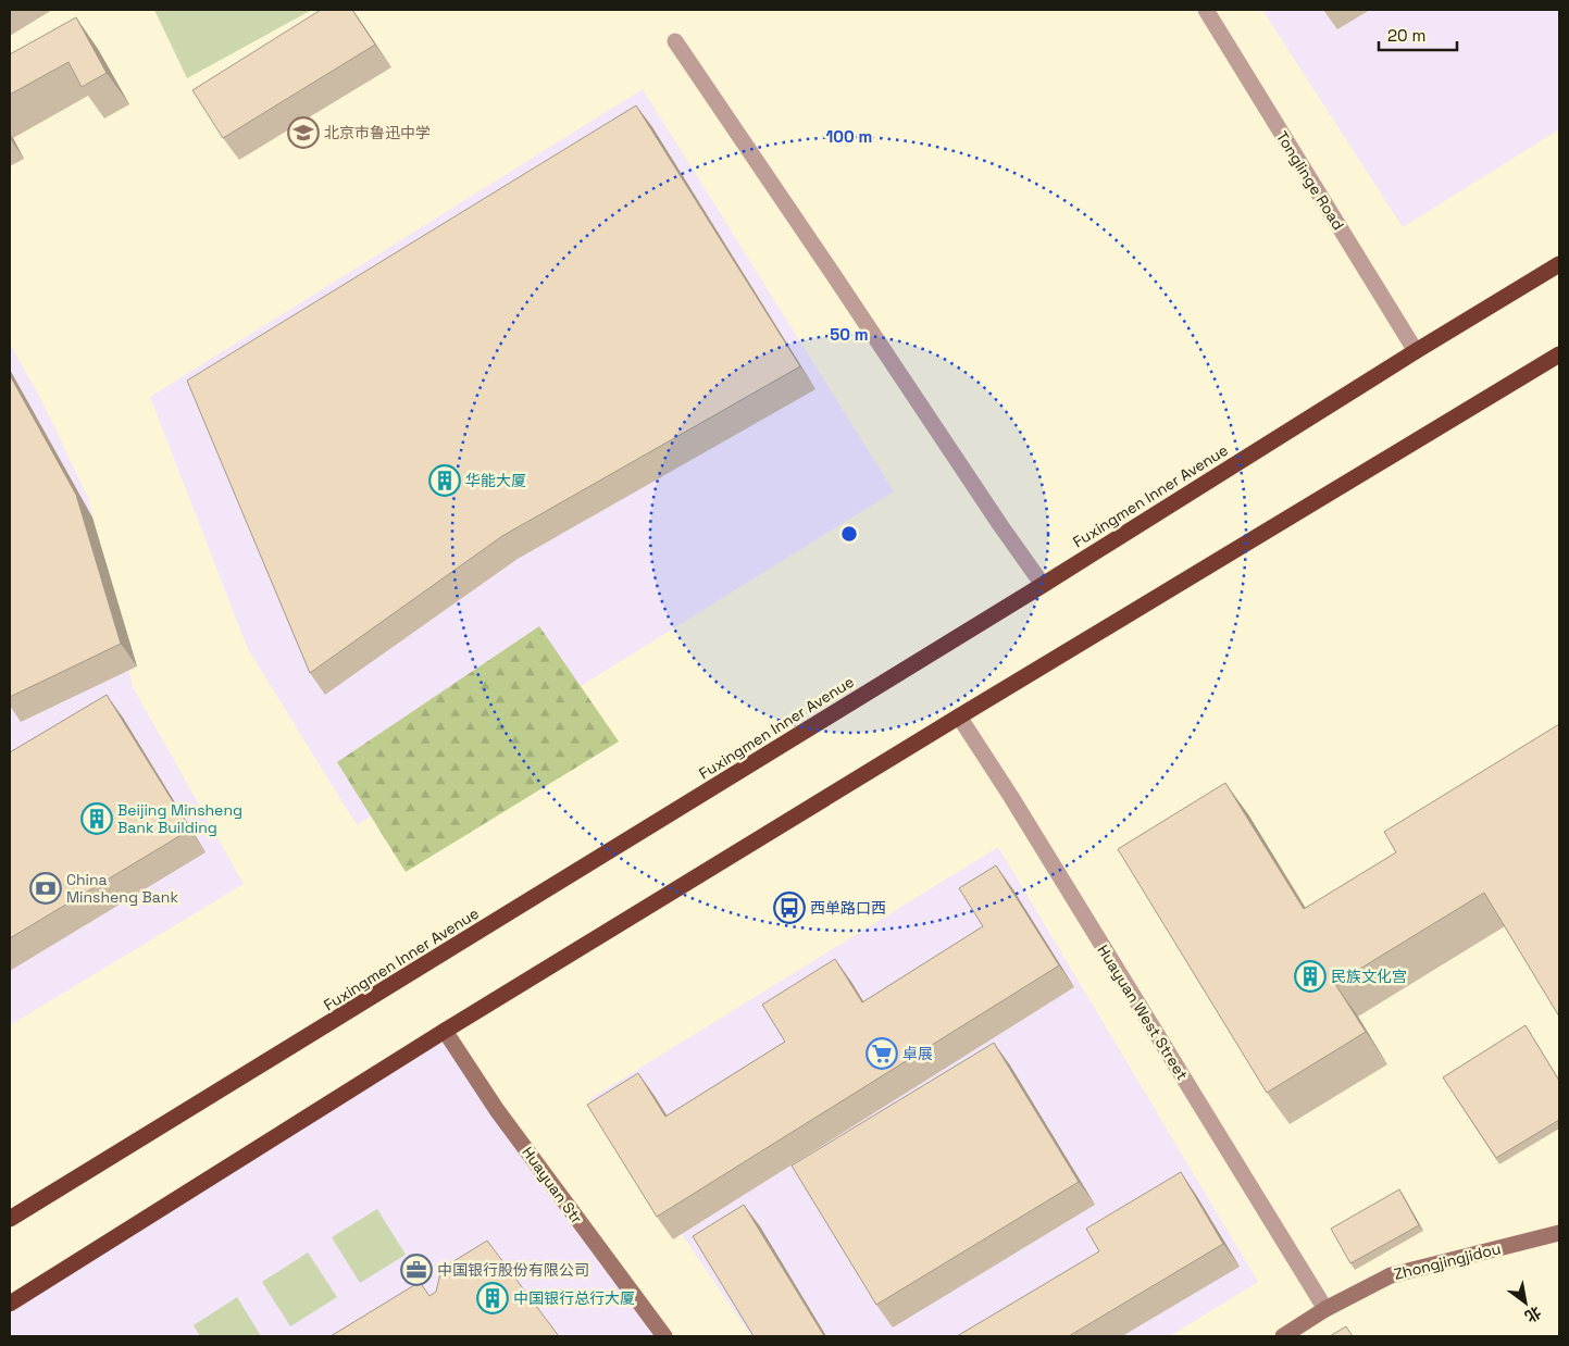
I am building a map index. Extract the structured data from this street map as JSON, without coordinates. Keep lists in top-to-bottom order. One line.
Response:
{"streets":{"highway":["Fuxingmen Inner Avenue"],"street":["Tonglinge Road","Huayuan West Street","Huayuan Str","Zhongjingjidou"]},"crossings":[["Tonglinge Road","Fuxingmen Inner Avenue"],["Huayuan West Street","Zhongjingjidou"]],"places":{"school or university":["北京市鲁迅中学"],"building":["华能大厦","Beijing Minsheng Bank Building","民族文化宫","中国银行总行大厦"],"bank":["China Minsheng Bank"],"bus stop":["西单路口西"],"supermarket":["卓展"],"office":["中国银行股份有限公司"]},"scale_bar":"20 m","north":"bottom right","rings":["100 m","50 m"]}
